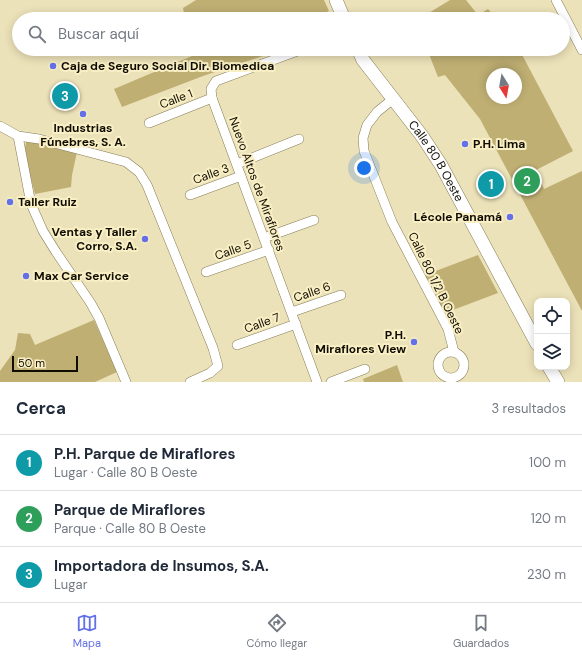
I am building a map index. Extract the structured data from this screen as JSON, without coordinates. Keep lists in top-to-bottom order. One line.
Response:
{"streets":{"street":["Calle 1","Calle 80 B Oeste","Calle 3","Nuevo Altos de Miraflores","Calle 5","Calle 80 1/2 B Oeste","Calle 6","Calle 7"]},"crossings":[["Calle 1","Nuevo Altos de Miraflores"],["Calle 80 B Oeste","Calle 80 1/2 B Oeste"],["Calle 3","Nuevo Altos de Miraflores"],["Nuevo Altos de Miraflores","Calle 5"],["Nuevo Altos de Miraflores","Calle 6"],["Nuevo Altos de Miraflores","Calle 7"]],"places":["Caja de Seguro Social Dir. Biomedica","Industrias Fúnebres, S. A.","P.H. Lima","Taller Ruiz","Lécole Panamá","Ventas y Taller Corro, S.A.","Max Car Service","P.H. Miraflores View"],"scale_bar":"50 m","north":"bottom","page":{"search":"Buscar aquí","pins":["3","2","1"],"scale":"50 m","heading":["Cerca","3 resultados"],"list":[{"mark":"1","name":"P.H. Parque de Miraflores","note":"Lugar · Calle 80 B Oeste","value":"100 m"},{"mark":"2","name":"Parque de Miraflores","note":"Parque · Calle 80 B Oeste","value":"120 m"},{"mark":"3","name":"Importadora de Insumos, S.A.","note":"Lugar","value":"230 m"}],"nav":["Mapa","Cómo llegar","Guardados"]}}
